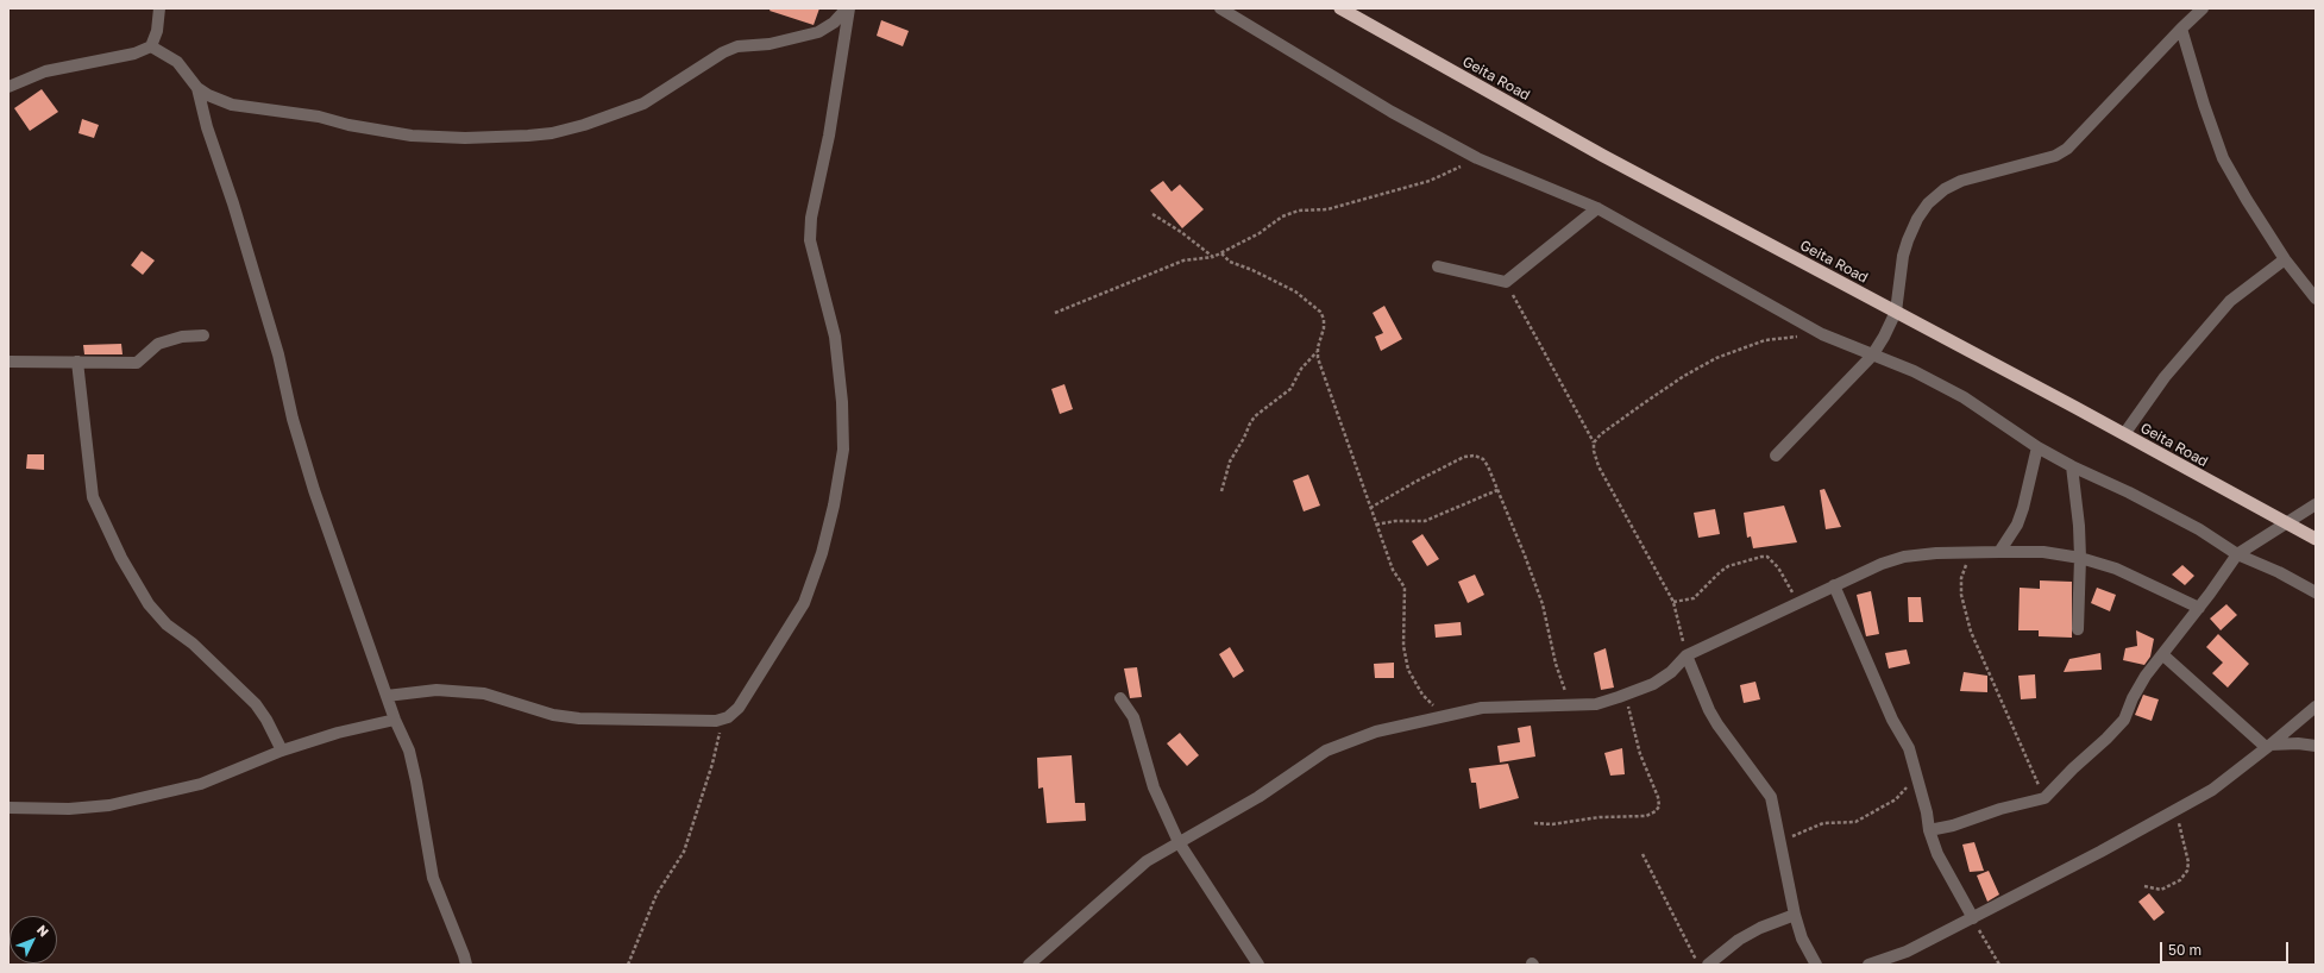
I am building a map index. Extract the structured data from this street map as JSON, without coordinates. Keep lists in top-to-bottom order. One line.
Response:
{"streets":{"highway":["Geita Road"]},"scale_bar":"50 m","north":"top right"}
